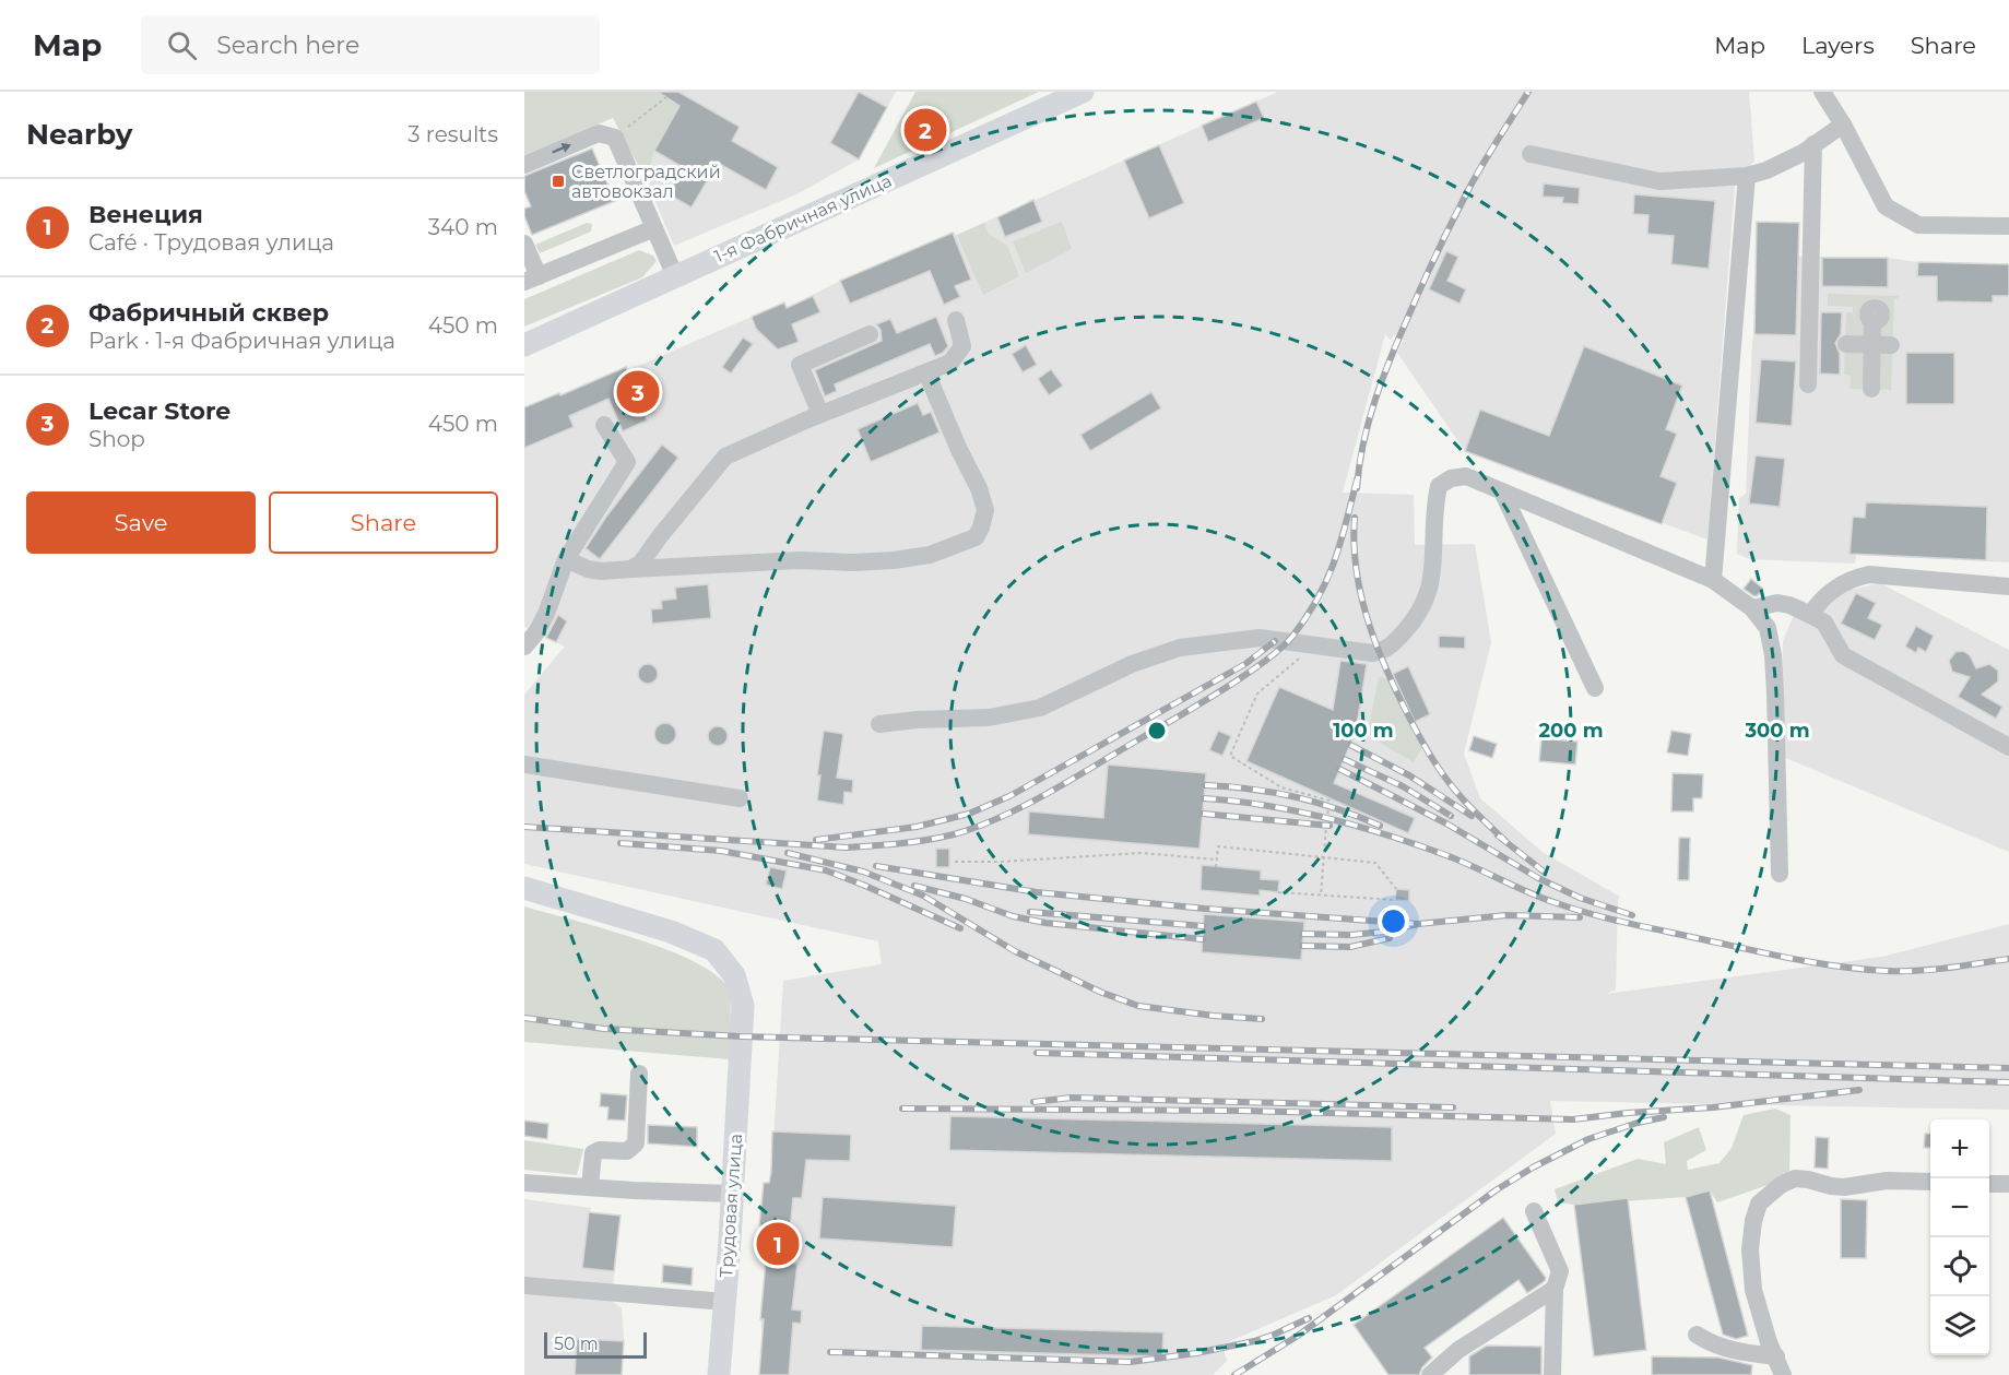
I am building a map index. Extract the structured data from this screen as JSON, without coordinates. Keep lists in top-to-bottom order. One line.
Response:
{"streets":{"main road":["1-я Фабричная улица","Трудовая улица"]},"places":{"transit":["Светлоградский автовокзал"]},"scale_bar":"50 m","page":{"header":"Map","search":"Search here","nav":["Map","Layers","Share"],"heading":["Nearby","3 results"],"pins":["2","3","1"],"list":[{"mark":"1","name":"Венеция","note":"Café · Трудовая улица","value":"340 m"},{"mark":"2","name":"Фабричный сквер","note":"Park · 1-я Фабричная улица","value":"450 m"},{"mark":"3","name":"Lecar Store","note":"Shop","value":"450 m"}],"buttons":["Save","Share"],"map_buttons":["+","−"],"scale":"50 m"},"rings":["100 m","200 m","300 m"]}
